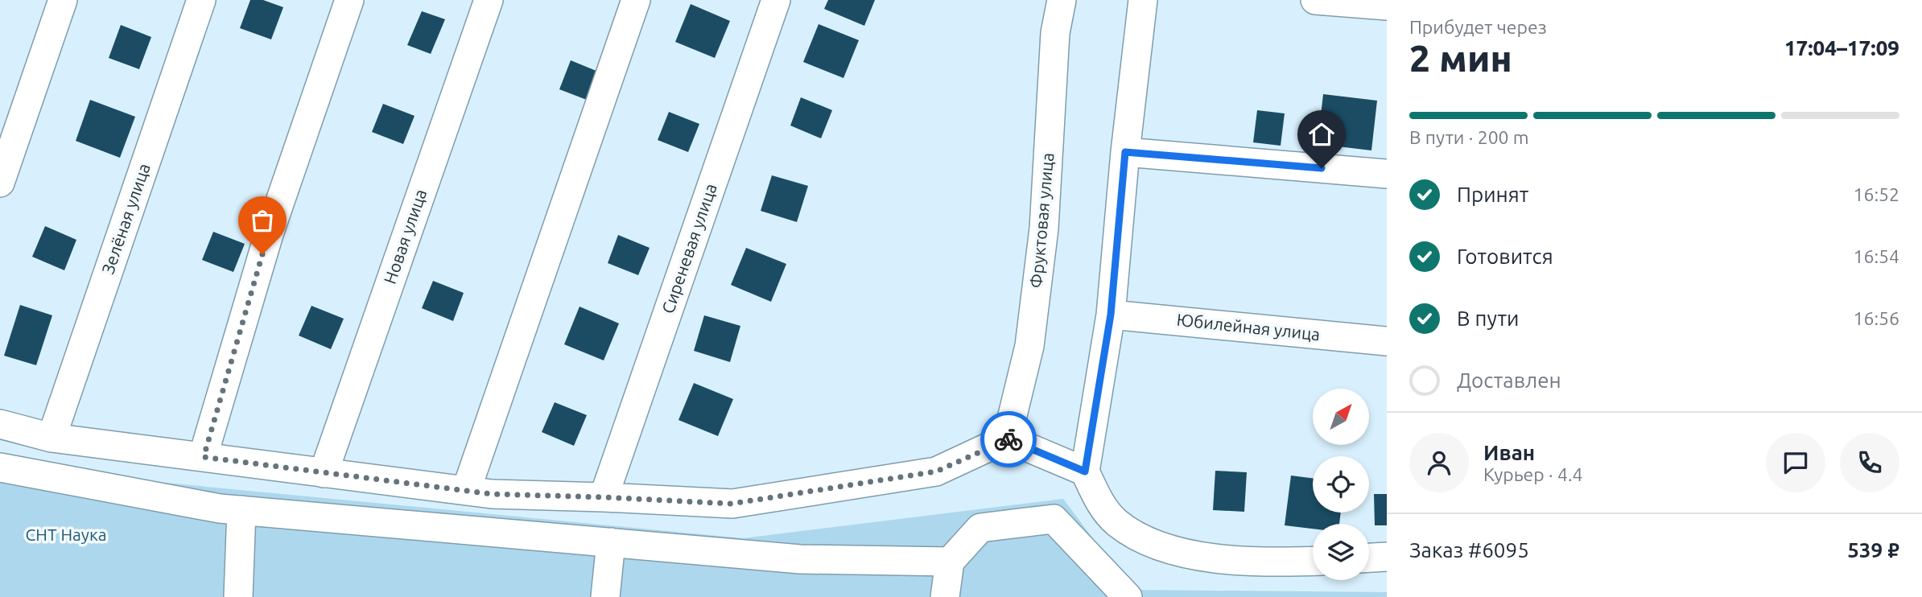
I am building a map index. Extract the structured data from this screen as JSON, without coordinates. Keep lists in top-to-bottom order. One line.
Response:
{"streets":{"street":["Зелёная улица","Фруктовая улица","Новая улица","Сиреневая улица","Юбилейная улица"]},"parks":["СНТ Наука"],"north":"top right","page":{"heading":["2 мин","Прибудет через","17:04–17:09"],"panel":["Иван","Курьер · 4.4","Заказ #6095","539 ₽"],"bar":"В пути · 200 m","list":[["Принят","16:52"],["Готовится","16:54"],["В пути","16:56"],"Доставлен"]}}
